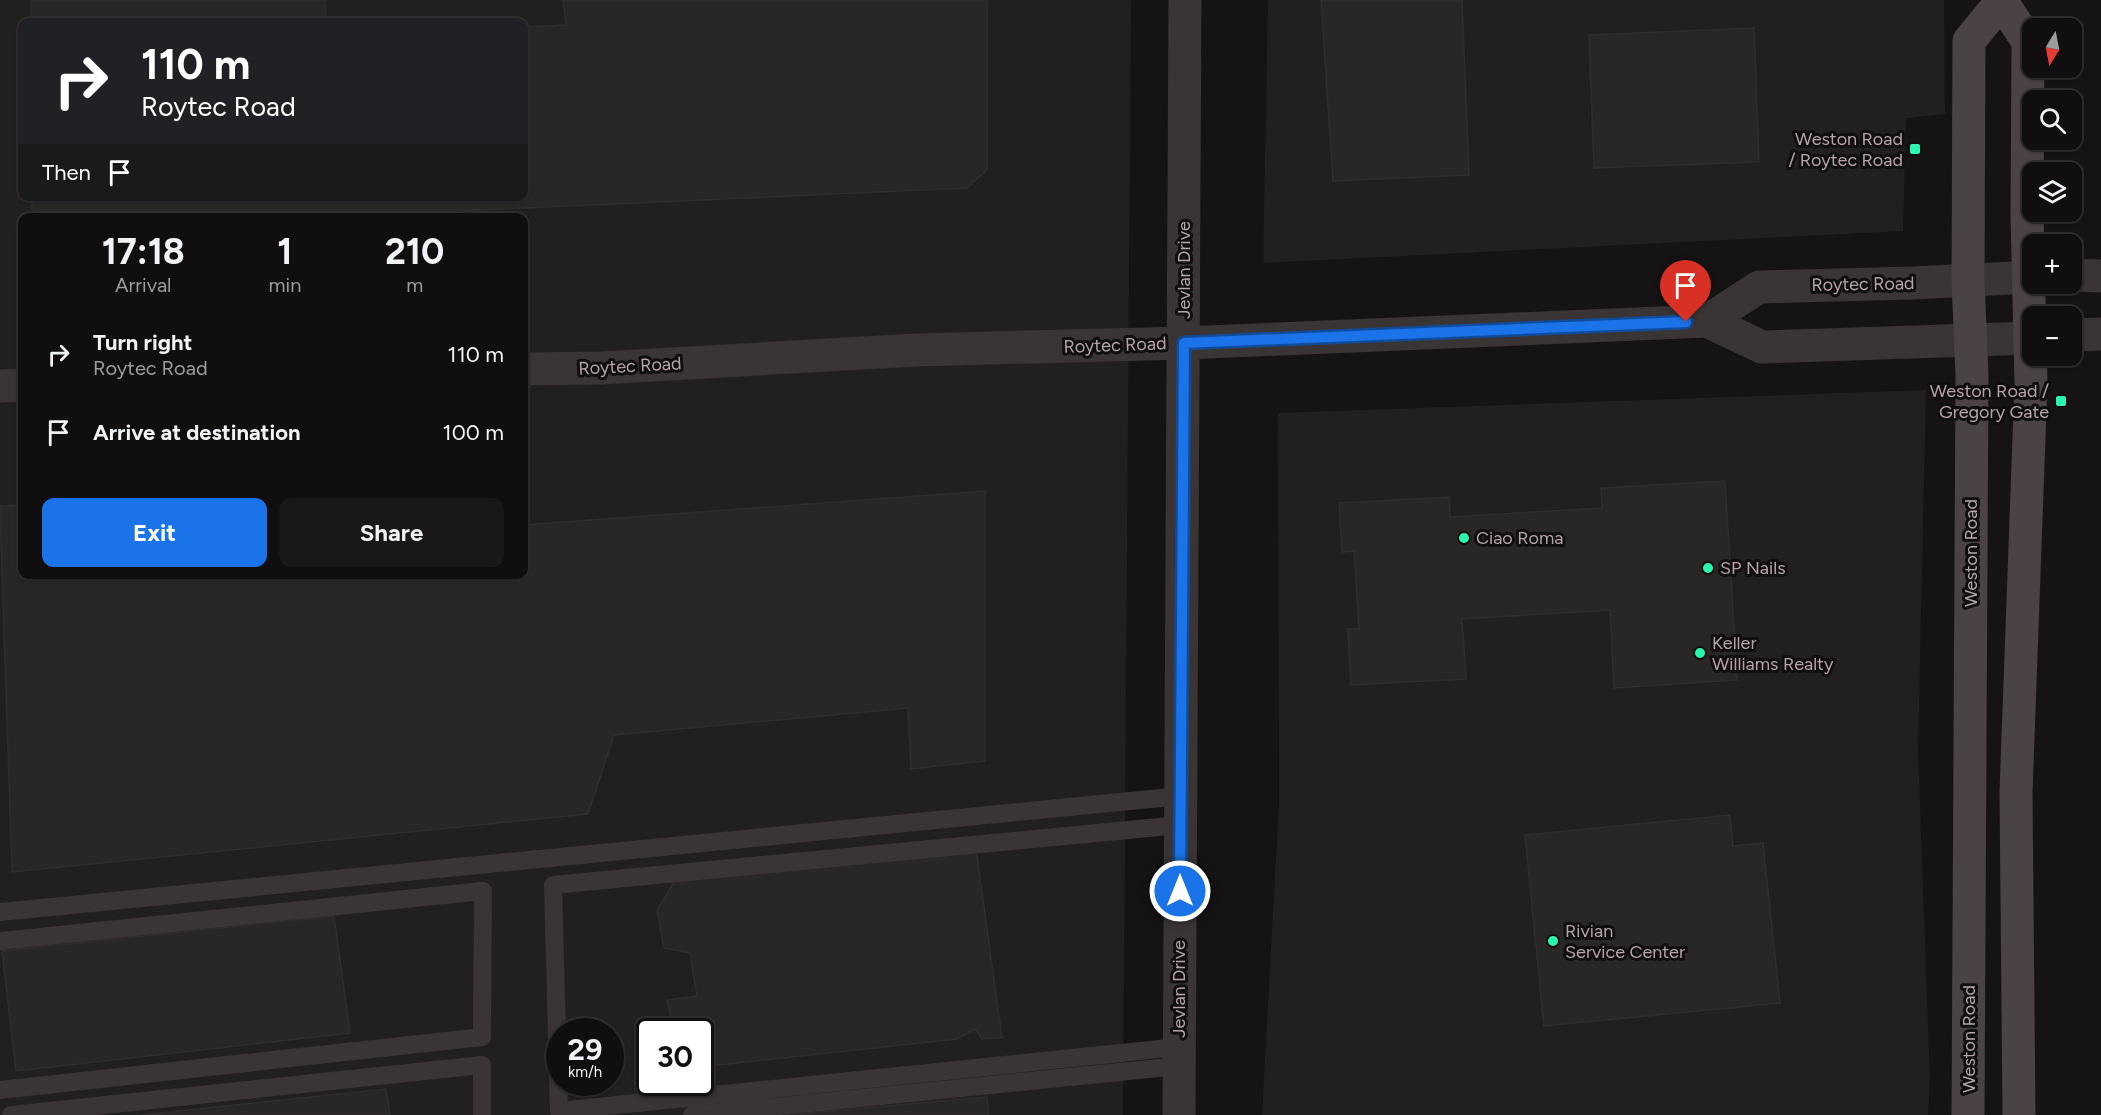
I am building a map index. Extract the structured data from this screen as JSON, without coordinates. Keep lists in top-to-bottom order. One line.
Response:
{"streets":{"main road":["Weston Road"],"street":["Jevlan Drive","Roytec Road"]},"crossings":[["Jevlan Drive","Roytec Road"],["Roytec Road","Weston Road"]],"places":{"transit":["Weston Road / Roytec Road","Weston Road / Gregory Gate"],"other":["Ciao Roma","SP Nails","Keller Williams Realty","Rivian Service Center"]},"north":"bottom","page":{"map_buttons":["+","−"],"turn":["110 m","Roytec Road"],"then":"Then","eta":["17:18","Arrival","1","min","210","m"],"list":[{"name":"Turn right","note":"Roytec Road","value":"110 m"},{"name":"Arrive at destination","value":"100 m"}],"buttons":["Exit","Share"],"speed":"29 km/h","limit":"30"}}
